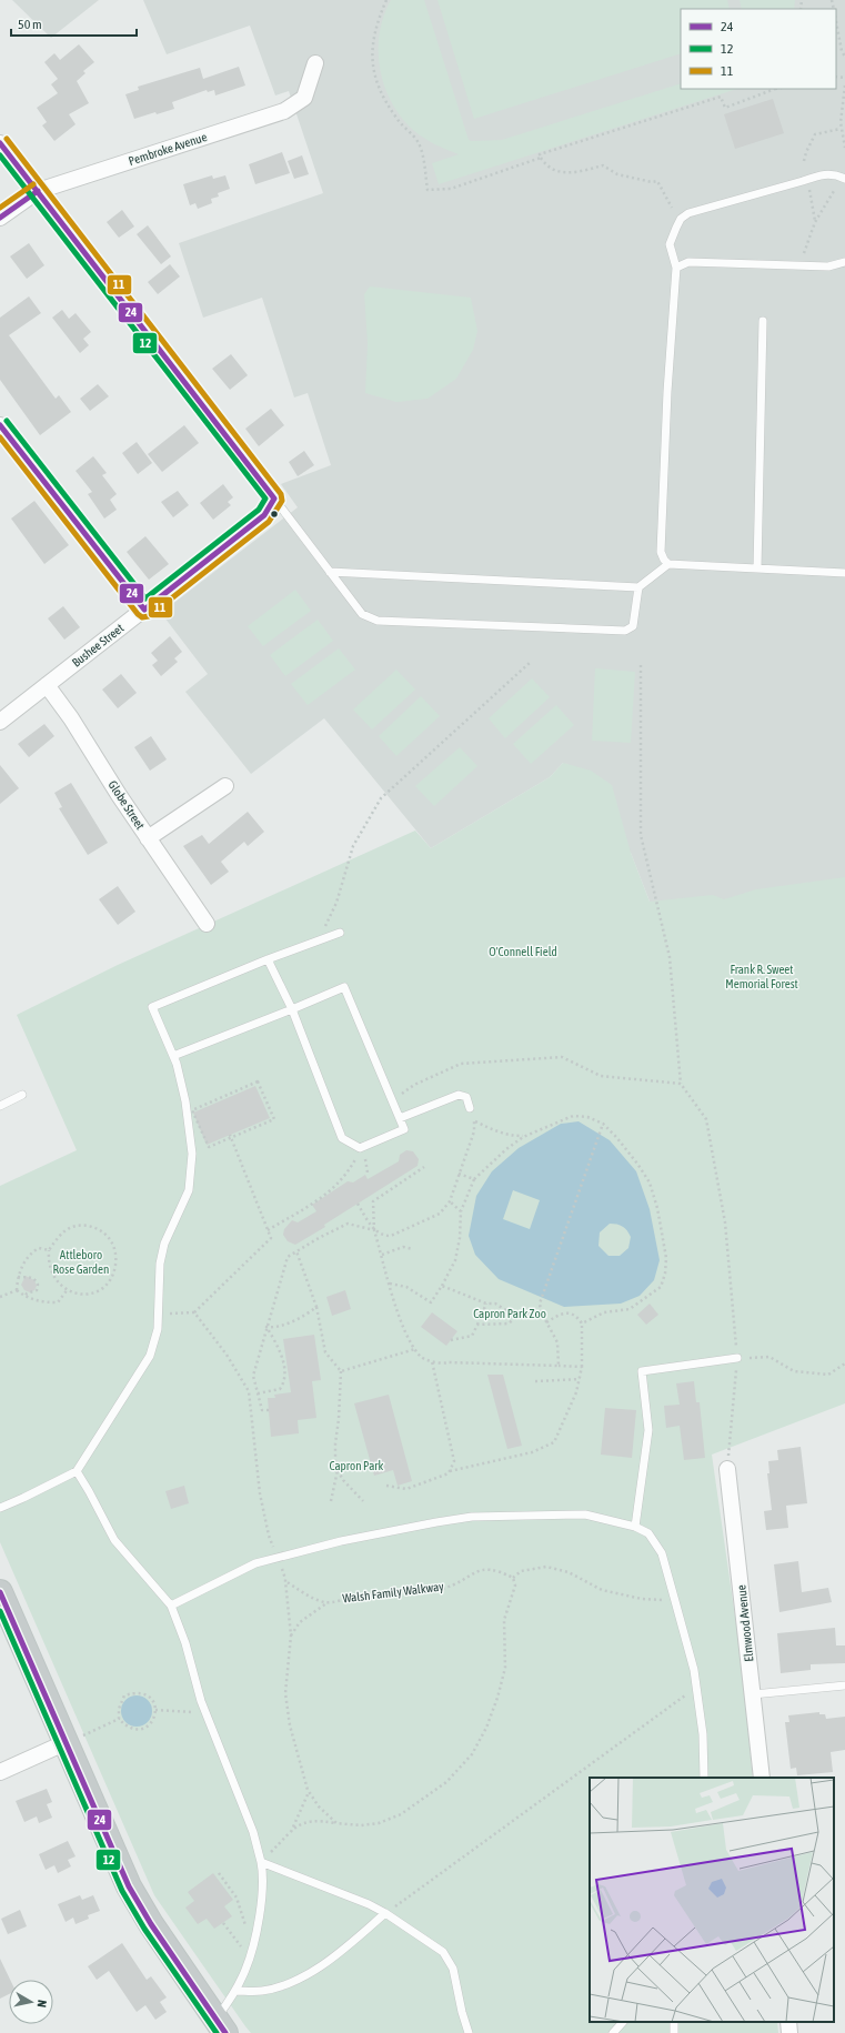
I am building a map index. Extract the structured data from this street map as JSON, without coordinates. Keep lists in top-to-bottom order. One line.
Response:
{"streets":{"street":["Pembroke Avenue","Bushee Street","Globe Street","Elmwood Avenue"],"path":["Walsh Family Walkway"]},"crossings":[["Bushee Street","Globe Street"]],"parks":["O'Connell Field","Frank R. Sweet Memorial Forest","Attleboro Rose Garden","Capron Park Zoo","Capron Park"],"lines":["transit line 11","transit line 24","transit line 12"],"legend":["24","12","11"],"scale_bar":"50 m","north":"right"}
